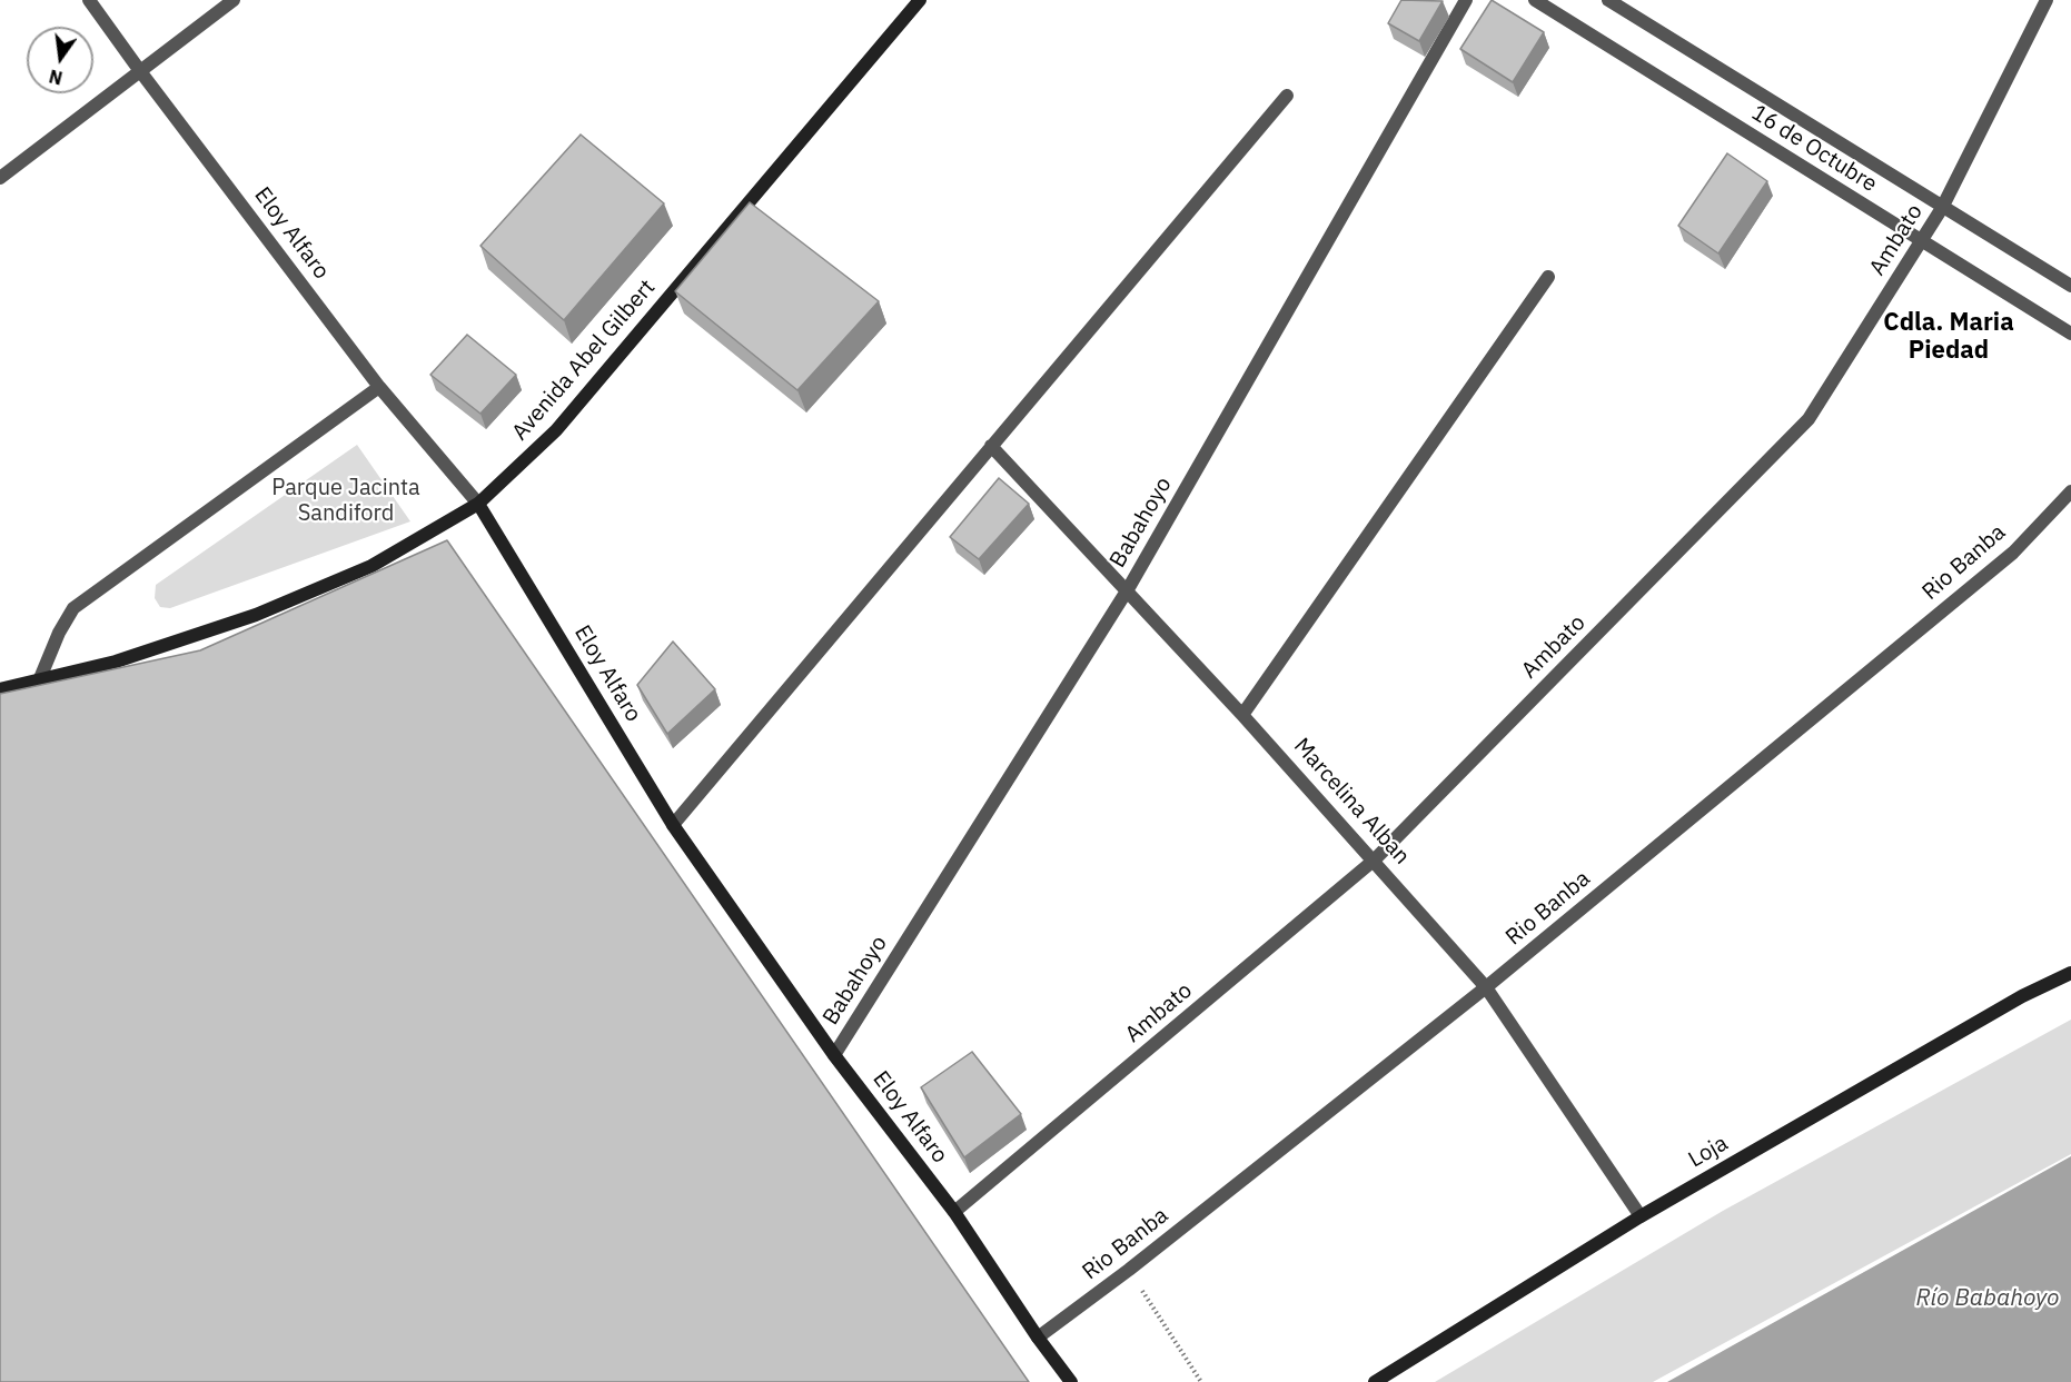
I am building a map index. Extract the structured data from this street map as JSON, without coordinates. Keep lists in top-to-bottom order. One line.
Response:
{"streets":{"street":["16 de Octubre","Eloy Alfaro","Ambato","Avenida Abel Gilbert","Babahoyo","Rio Banba","Marcelina Alban","Loja"]},"crossings":[["16 de Octubre","Ambato"],["Eloy Alfaro","Ambato"],["Eloy Alfaro","Avenida Abel Gilbert"],["Eloy Alfaro","Babahoyo"],["Eloy Alfaro","Rio Banba"],["Ambato","Marcelina Alban"],["Babahoyo","Marcelina Alban"],["Rio Banba","Marcelina Alban"],["Marcelina Alban","Loja"]],"districts":["Cdla. Maria Piedad"],"water":["Río Babahoyo"],"parks":["Parque Jacinta Sandiford"],"north":"bottom"}
